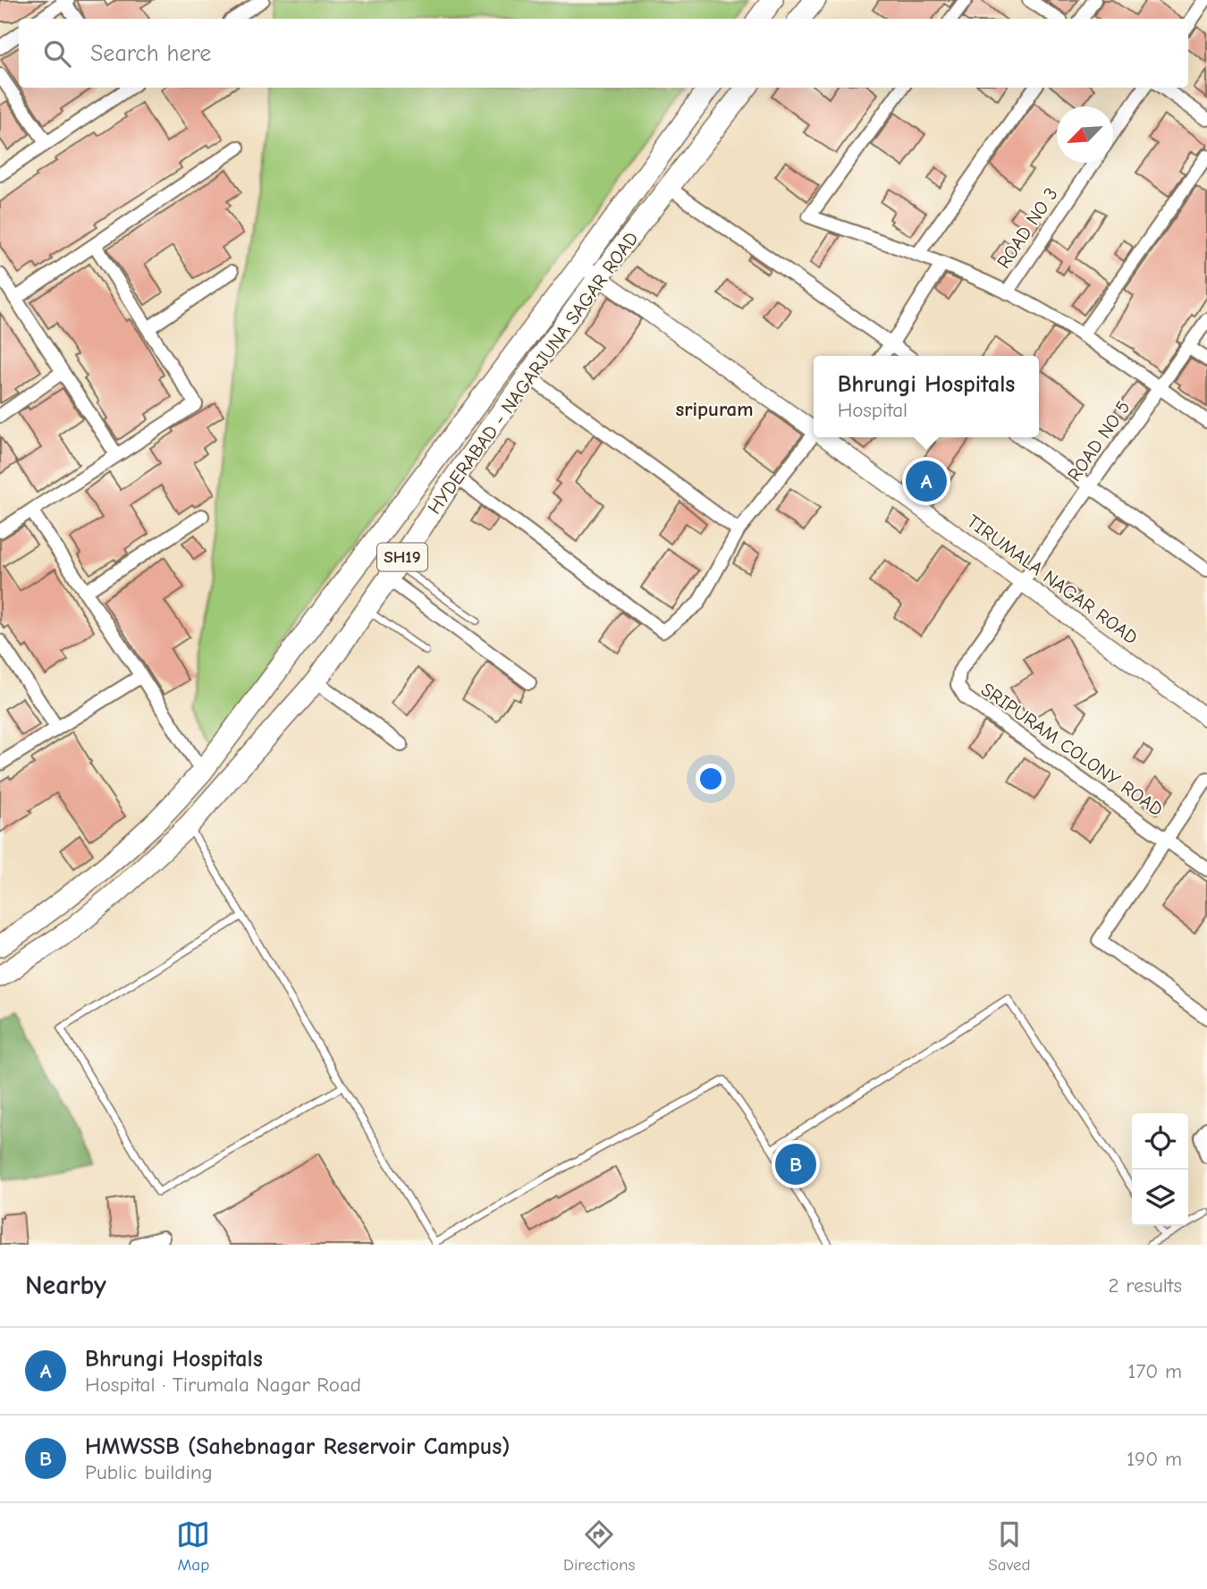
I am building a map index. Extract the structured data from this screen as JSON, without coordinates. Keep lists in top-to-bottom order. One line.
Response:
{"streets":{"main road":["HYDERABAD - NAGARJUNA SAGAR ROAD","SH19"],"street":["ROAD NO 3","ROAD NO 5","TIRUMALA NAGAR ROAD","SRIPURAM COLONY ROAD"]},"crossings":[["HYDERABAD - NAGARJUNA SAGAR ROAD","TIRUMALA NAGAR ROAD"],["ROAD NO 5","TIRUMALA NAGAR ROAD"],["ROAD NO 5","SRIPURAM COLONY ROAD"],["TIRUMALA NAGAR ROAD","SRIPURAM COLONY ROAD"]],"districts":["sripuram"],"north":"bottom left","page":{"search":"Search here","popup":["Bhrungi Hospitals","Hospital"],"pins":["A","B"],"heading":["Nearby","2 results"],"list":[{"mark":"A","name":"Bhrungi Hospitals","note":"Hospital · Tirumala Nagar Road","value":"170 m"},{"mark":"B","name":"HMWSSB (Sahebnagar Reservoir Campus)","note":"Public building","value":"190 m"}],"nav":["Map","Directions","Saved"]}}
